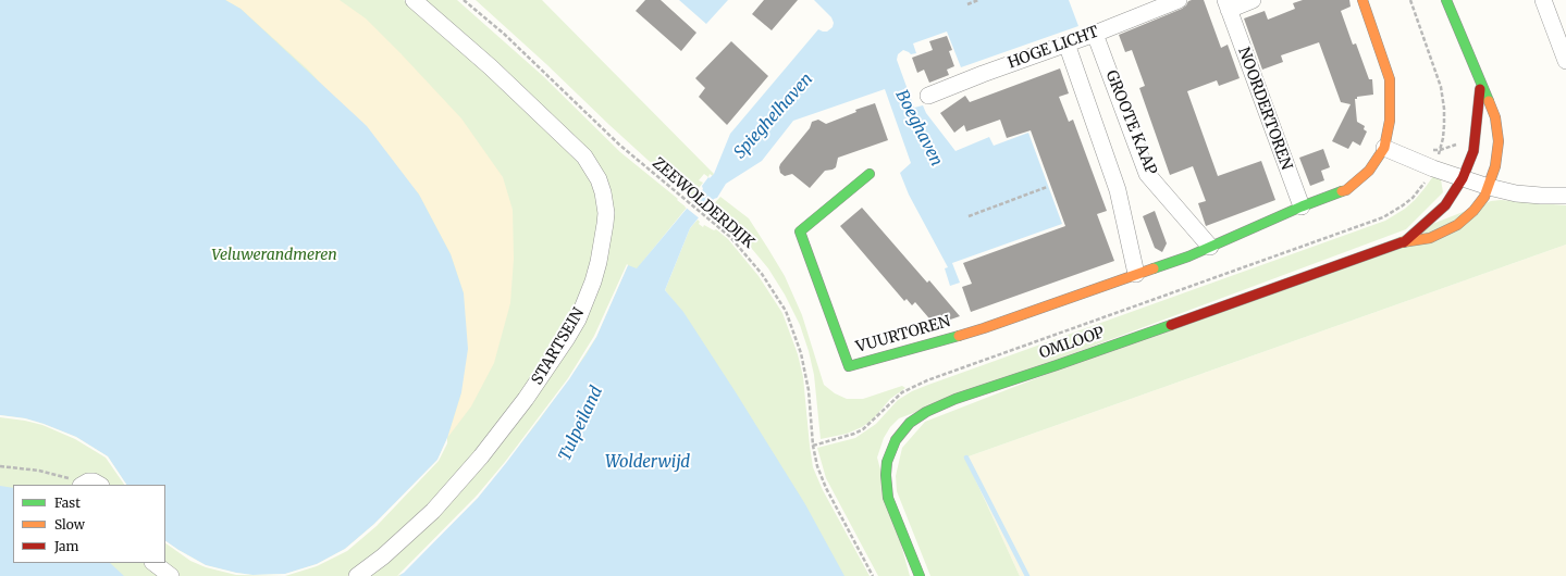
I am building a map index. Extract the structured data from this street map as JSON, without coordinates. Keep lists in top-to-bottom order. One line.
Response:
{"streets":{"main road":["VUURTOREN","OMLOOP"],"street":["HOGE LICHT","NOORDERTOREN","GROOTE KAAP","STARTSEIN"],"path":["ZEEWOLDERDIJK"]},"crossings":[["HOGE LICHT","GROOTE KAAP"],["GROOTE KAAP","VUURTOREN"]],"water":["Spieghelhaven","Boeghaven","Tulpeiland","Wolderwijd"],"parks":["Veluwerandmeren"],"legend":["Fast","Slow","Jam"]}
